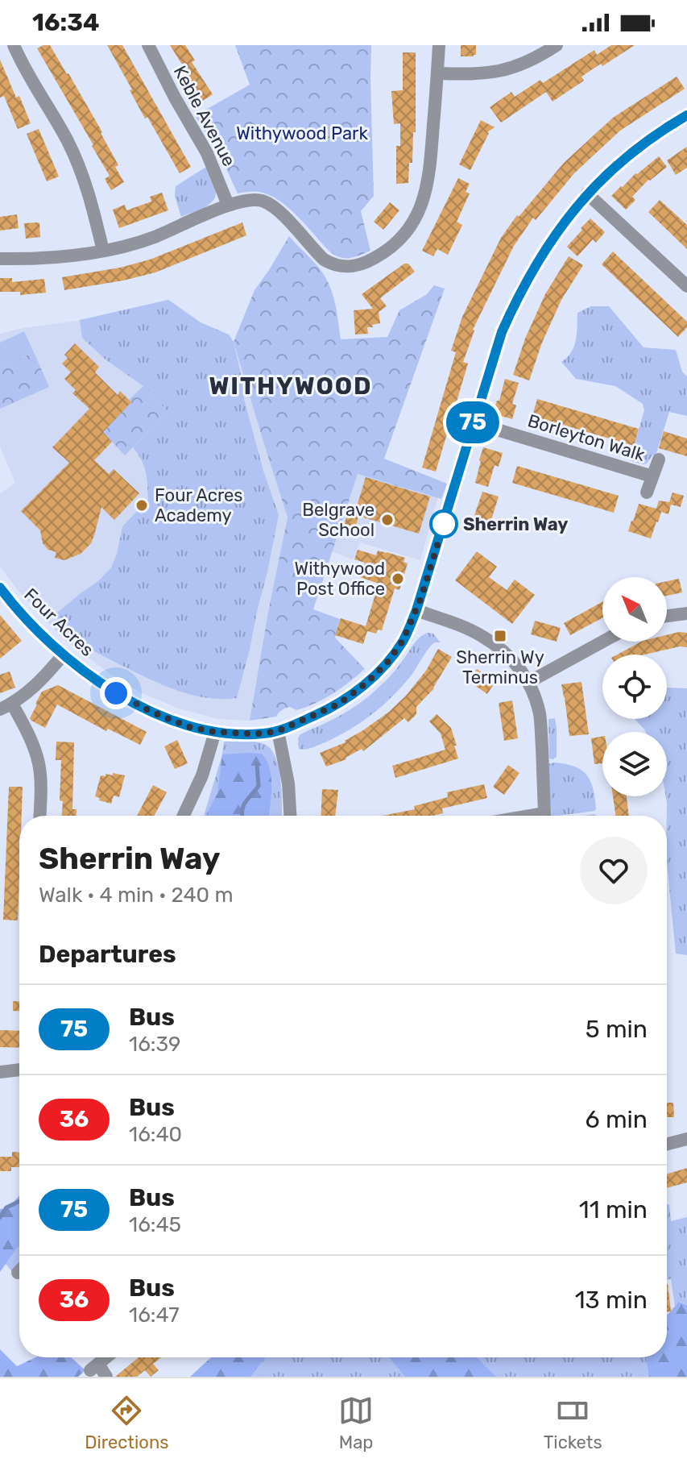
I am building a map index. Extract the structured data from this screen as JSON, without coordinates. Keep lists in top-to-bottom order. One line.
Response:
{"streets":{"street":["Keble Avenue","Borleyton Walk","Four Acres"]},"crossings":[["Borleyton Walk","Four Acres"]],"districts":["WITHYWOOD"],"parks":["Withywood Park"],"places":{"other":["Four Acres Academy","Belgrave School","Sherrin Way","Withywood Post Office"],"transit":["Sherrin Wy Terminus"]},"lines":["bus line 75"],"north":"top left","page":{"status":"16:34","on_map":"75","heading":[["Sherrin Way","Walk · 4 min · 240 m"],"Departures"],"list":[{"mark":"75","name":"Bus","note":"16:39","value":"5 min"},{"mark":"36","name":"Bus","note":"16:40","value":"6 min"},{"mark":"75","name":"Bus","note":"16:45","value":"11 min"},{"mark":"36","name":"Bus","note":"16:47","value":"13 min"}],"tabs":["Directions","Map","Tickets"]}}
